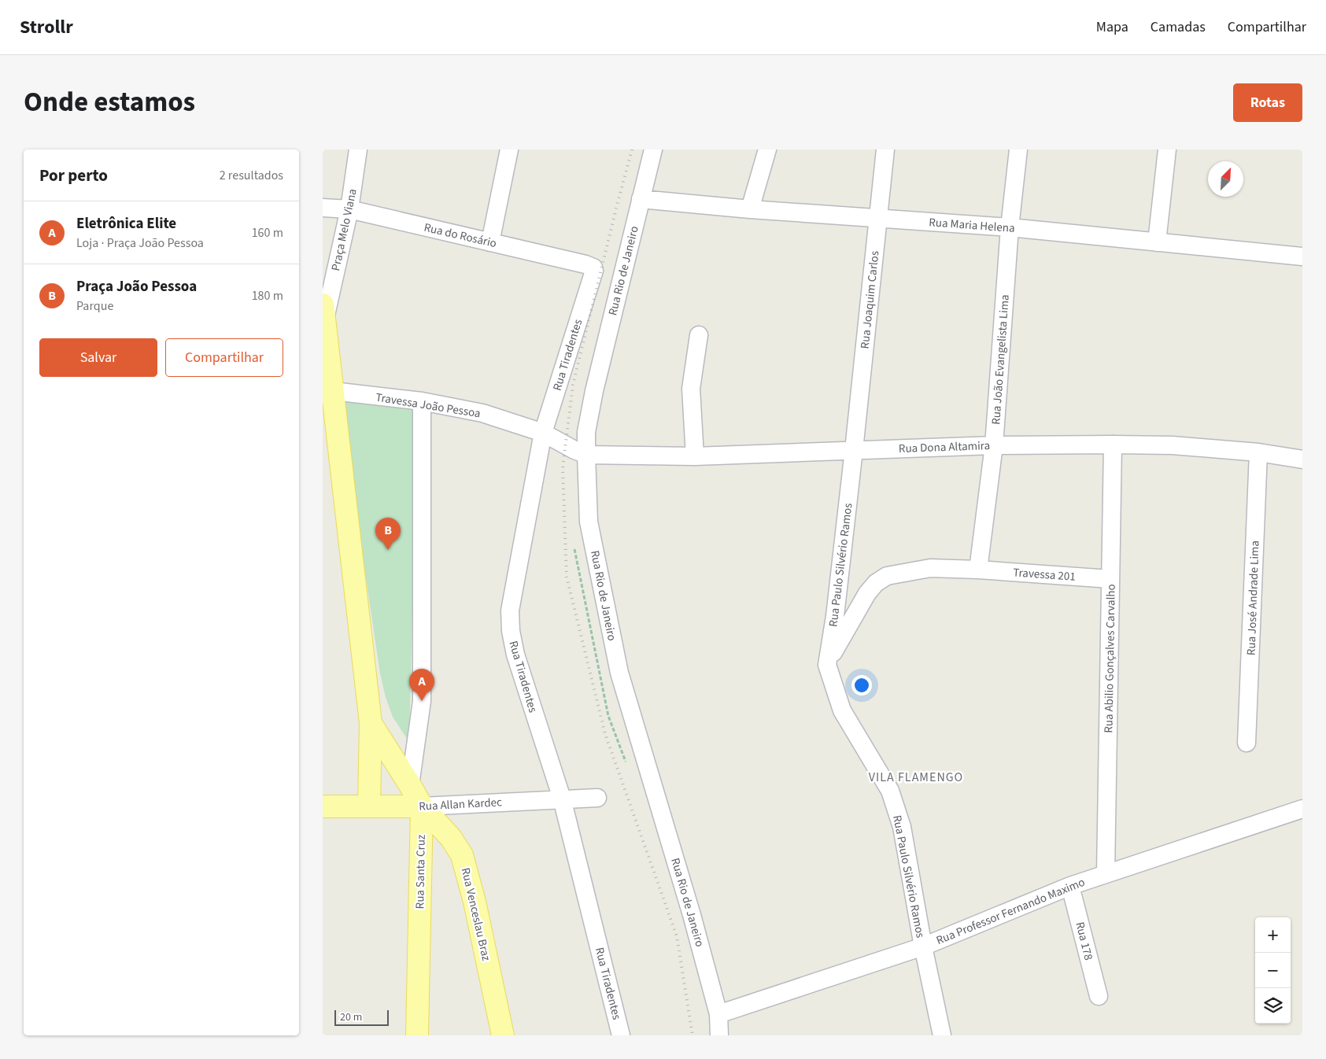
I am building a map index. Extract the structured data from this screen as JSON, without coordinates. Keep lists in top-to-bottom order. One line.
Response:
{"streets":{"main road":["Rua Allan Kardec","Rua Santa Cruz","Rua Venceslau Braz"],"street":["Rua Maria Helena","Praça Melo Viana","Rua do Rosário","Rua Rio de Janeiro","Rua Joaquim Carlos","Rua Tiradentes","Rua João Evangelista Lima","Travessa João Pessoa","Rua Dona Altamira","Rua Paulo Silvério Ramos","Travessa 201","Rua José Andrade Lima","Rua Abilio Gonçalves Carvalho","Rua Professor Fernando Maximo","Rua 178"]},"crossings":[["Rua Maria Helena","Rua Rio de Janeiro"],["Rua Maria Helena","Rua Joaquim Carlos"],["Rua Maria Helena","Rua João Evangelista Lima"],["Praça Melo Viana","Rua do Rosário"],["Rua do Rosário","Rua Tiradentes"],["Rua Rio de Janeiro","Travessa João Pessoa"],["Rua Rio de Janeiro","Rua Dona Altamira"],["Rua Rio de Janeiro","Rua Professor Fernando Maximo"],["Rua Joaquim Carlos","Rua Dona Altamira"],["Rua Joaquim Carlos","Rua Paulo Silvério Ramos"],["Rua Tiradentes","Travessa João Pessoa"],["Rua Tiradentes","Rua Allan Kardec"],["Rua João Evangelista Lima","Rua Dona Altamira"],["Rua João Evangelista Lima","Travessa 201"],["Travessa João Pessoa","Rua Dona Altamira"],["Rua Dona Altamira","Rua Paulo Silvério Ramos"],["Rua Dona Altamira","Rua José Andrade Lima"],["Rua Dona Altamira","Rua Abilio Gonçalves Carvalho"],["Rua Paulo Silvério Ramos","Travessa 201"],["Rua Paulo Silvério Ramos","Rua Professor Fernando Maximo"],["Travessa 201","Rua Abilio Gonçalves Carvalho"],["Rua Abilio Gonçalves Carvalho","Rua Professor Fernando Maximo"],["Rua Allan Kardec","Rua Santa Cruz"],["Rua Allan Kardec","Rua Venceslau Braz"],["Rua Santa Cruz","Rua Venceslau Braz"],["Rua Professor Fernando Maximo","Rua 178"]],"districts":["VILA FLAMENGO"],"scale_bar":"20 m","north":"top right","page":{"header":"Strollr","nav":["Mapa","Camadas","Compartilhar"],"title":"Onde estamos","buttons":["Rotas",["Salvar","Compartilhar"]],"heading":["Por perto","2 resultados"],"list":[{"mark":"A","name":"Eletrônica Elite","note":"Loja · Praça João Pessoa","value":"160 m"},{"mark":"B","name":"Praça João Pessoa","note":"Parque","value":"180 m"}],"pins":["B","A"],"map_buttons":["+","−"],"scale":"20 m"}}
